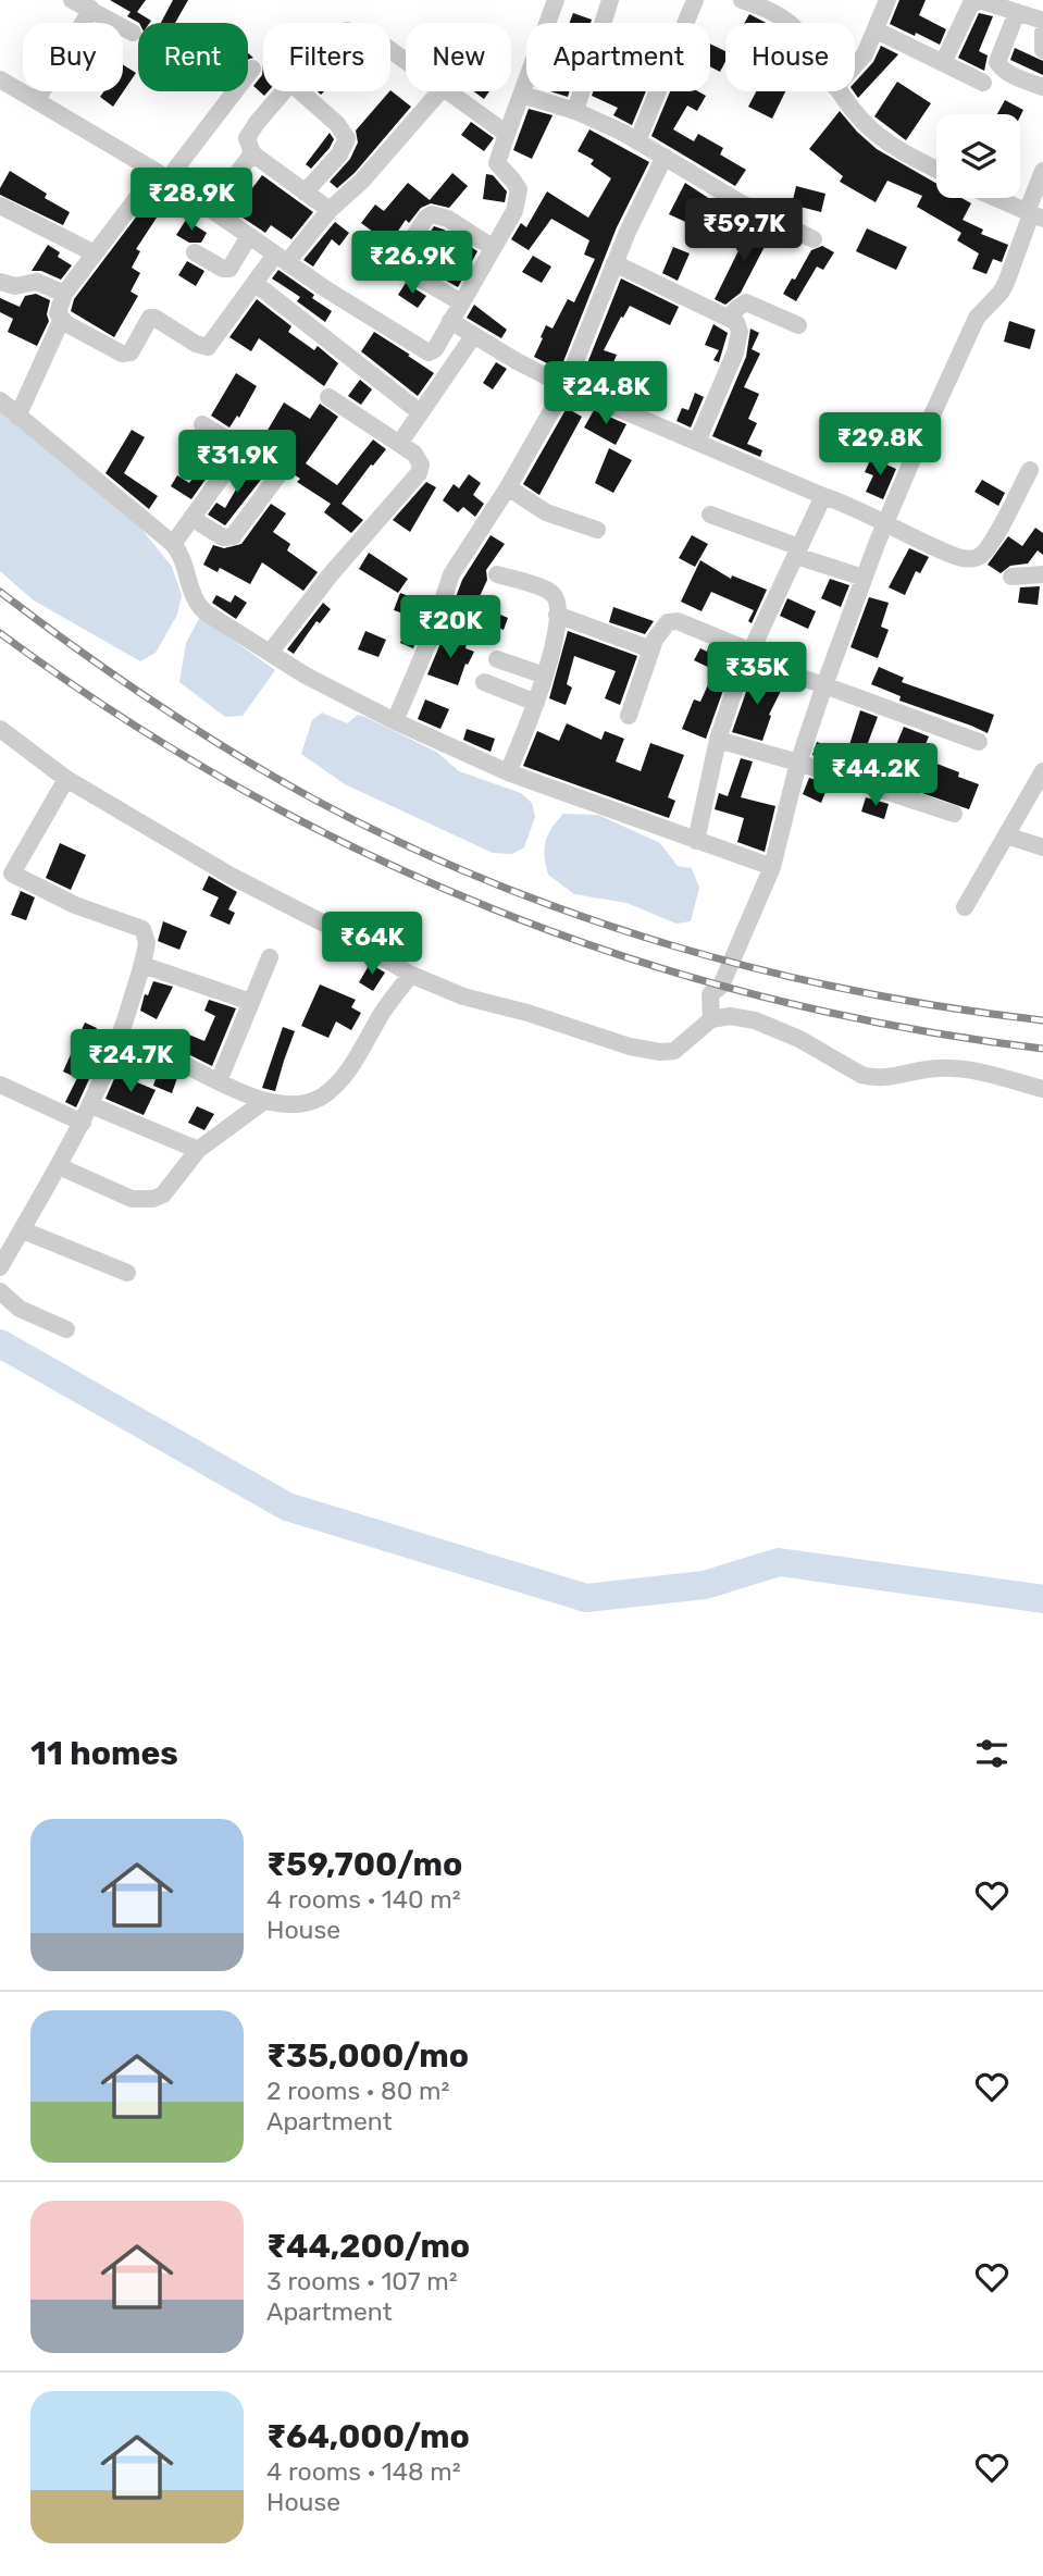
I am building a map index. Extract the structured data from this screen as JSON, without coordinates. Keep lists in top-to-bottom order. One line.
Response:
{"page":{"chip":["Buy","Rent","Filters","New","Apartment","House"],"price":["₹28.9K","₹59.7K","₹26.9K","₹24.8K","₹29.8K","₹31.9K","₹20K","₹35K","₹44.2K","₹64K","₹24.7K"],"heading":"11 homes","list":[{"name":"₹59,700/mo","note":"4 rooms · 140 m² · House"},{"name":"₹35,000/mo","note":"2 rooms · 80 m² · Apartment"},{"name":"₹44,200/mo","note":"3 rooms · 107 m² · Apartment"},{"name":"₹64,000/mo","note":"4 rooms · 148 m² · House"}]}}
